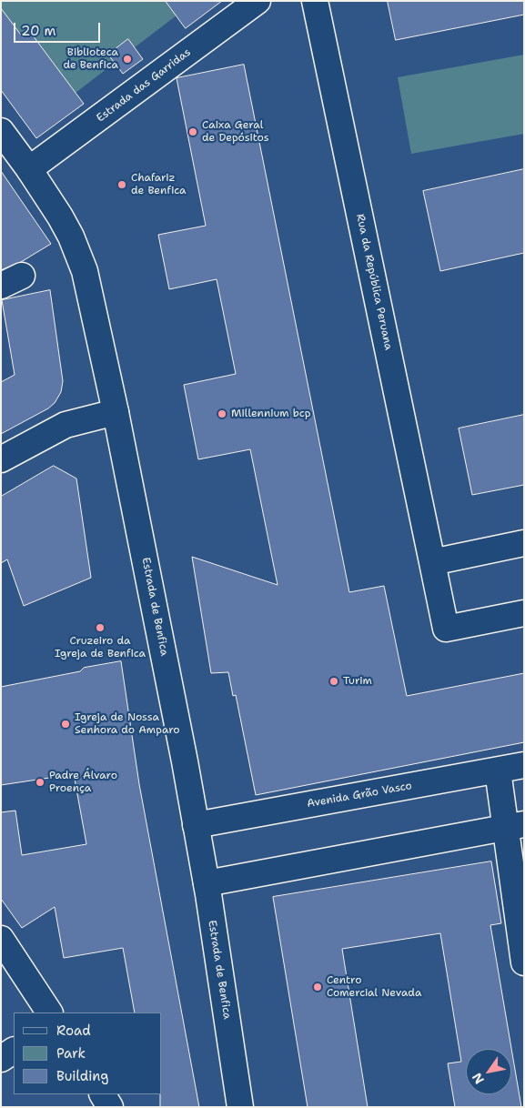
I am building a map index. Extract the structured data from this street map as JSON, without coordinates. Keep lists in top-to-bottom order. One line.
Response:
{"streets":{"street":["Estrada das Garridas","Rua da República Peruana","Estrada de Benfica","Avenida Grão Vasco"]},"crossings":[["Estrada das Garridas","Estrada de Benfica"],["Estrada de Benfica","Avenida Grão Vasco"]],"places":["Biblioteca de Benfica","Caixa Geral de Depósitos","Chafariz de Benfica","Millennium bcp","Cruzeiro da Igreja de Benfica","Turim","Igreja de Nossa Senhora do Amparo","Padre Álvaro Proença","Centro Comercial Nevada"],"legend":["Road","Park","Building"],"scale_bar":"20 m","north":"bottom left"}
